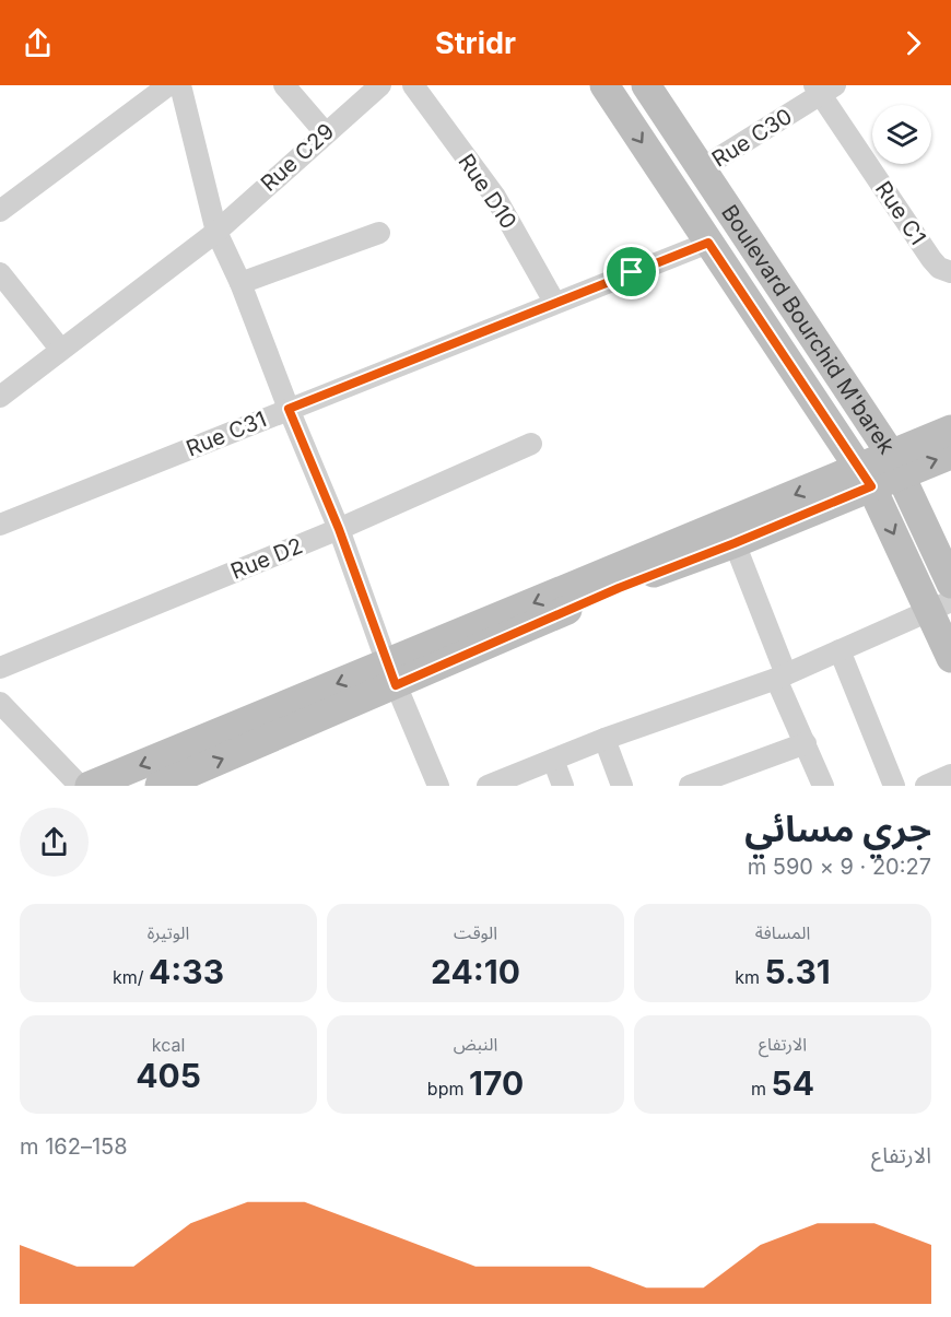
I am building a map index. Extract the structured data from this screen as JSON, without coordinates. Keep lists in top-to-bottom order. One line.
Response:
{"streets":{"main road":["Boulevard Bourchid M'barek"],"street":["Rue C30","Rue C29","Rue D10","Rue C1","Rue C31","Rue D2"]},"crossings":[["Rue C30","Rue C1"],["Rue C30","Boulevard Bourchid M'barek"],["Rue D10","Rue C31"],["Boulevard Bourchid M'barek","Rue C31"]],"page":{"header":"Stridr","heading":["جري مسائي","20:27 · 9 × 590 m"],"stats":[["المسافة","5.31 km"],["الوقت","24:10"],["الوتيرة","4:33 /km"],["الارتفاع","54 m"],["النبض","170 bpm"],["kcal","405"]],"chart":["الارتفاع","158–162 m"]}}
